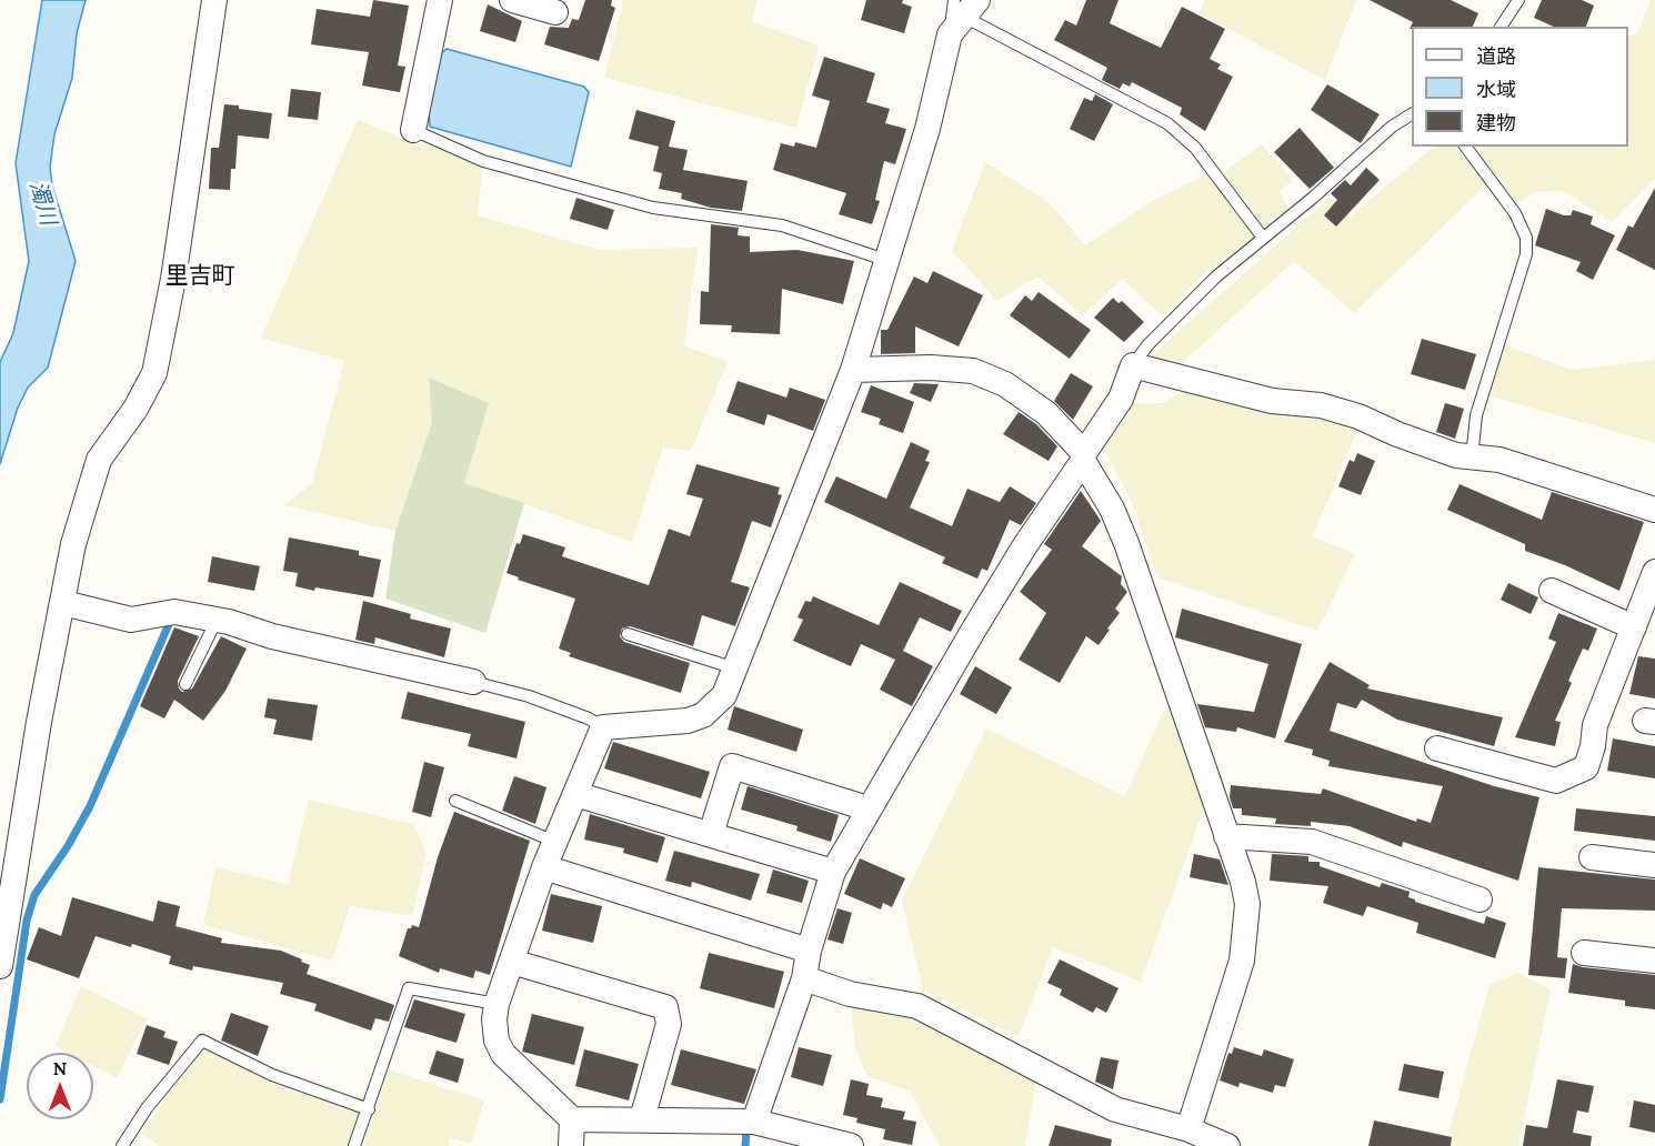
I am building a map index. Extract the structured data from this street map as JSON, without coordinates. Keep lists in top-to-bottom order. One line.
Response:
{"districts":["里吉町"],"water":["濁川"],"legend":["道路","水域","建物"],"north":"top"}
